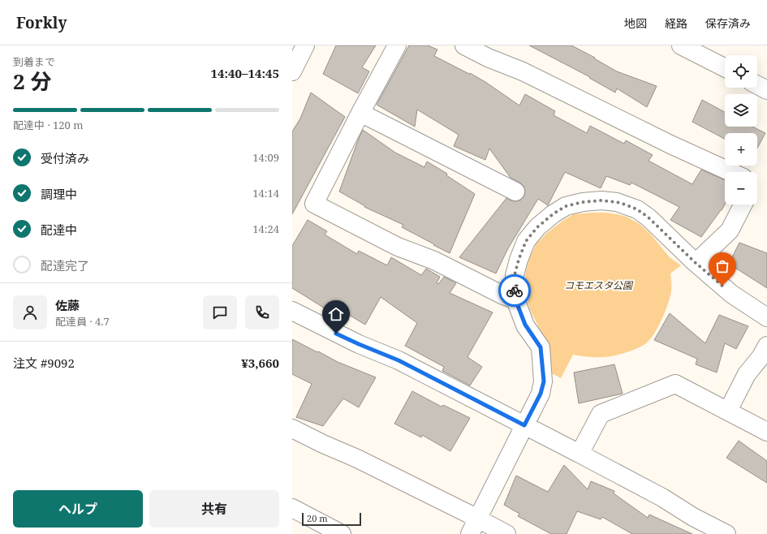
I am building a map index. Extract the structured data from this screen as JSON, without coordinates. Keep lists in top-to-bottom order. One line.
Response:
{"parks":["コモエスタ公園"],"scale_bar":"20 m","page":{"header":"Forkly","nav":["地図","経路","保存済み"],"heading":["2 分","到着まで","14:40–14:45"],"panel":["佐藤","配達員 · 4.7","注文 #9092","¥3,660"],"map_buttons":["+","−"],"bar":"配達中 · 120 m","list":[["受付済み","14:09"],["調理中","14:14"],["配達中","14:24"],"配達完了"],"buttons":["ヘルプ","共有"],"scale":"20 m"}}
